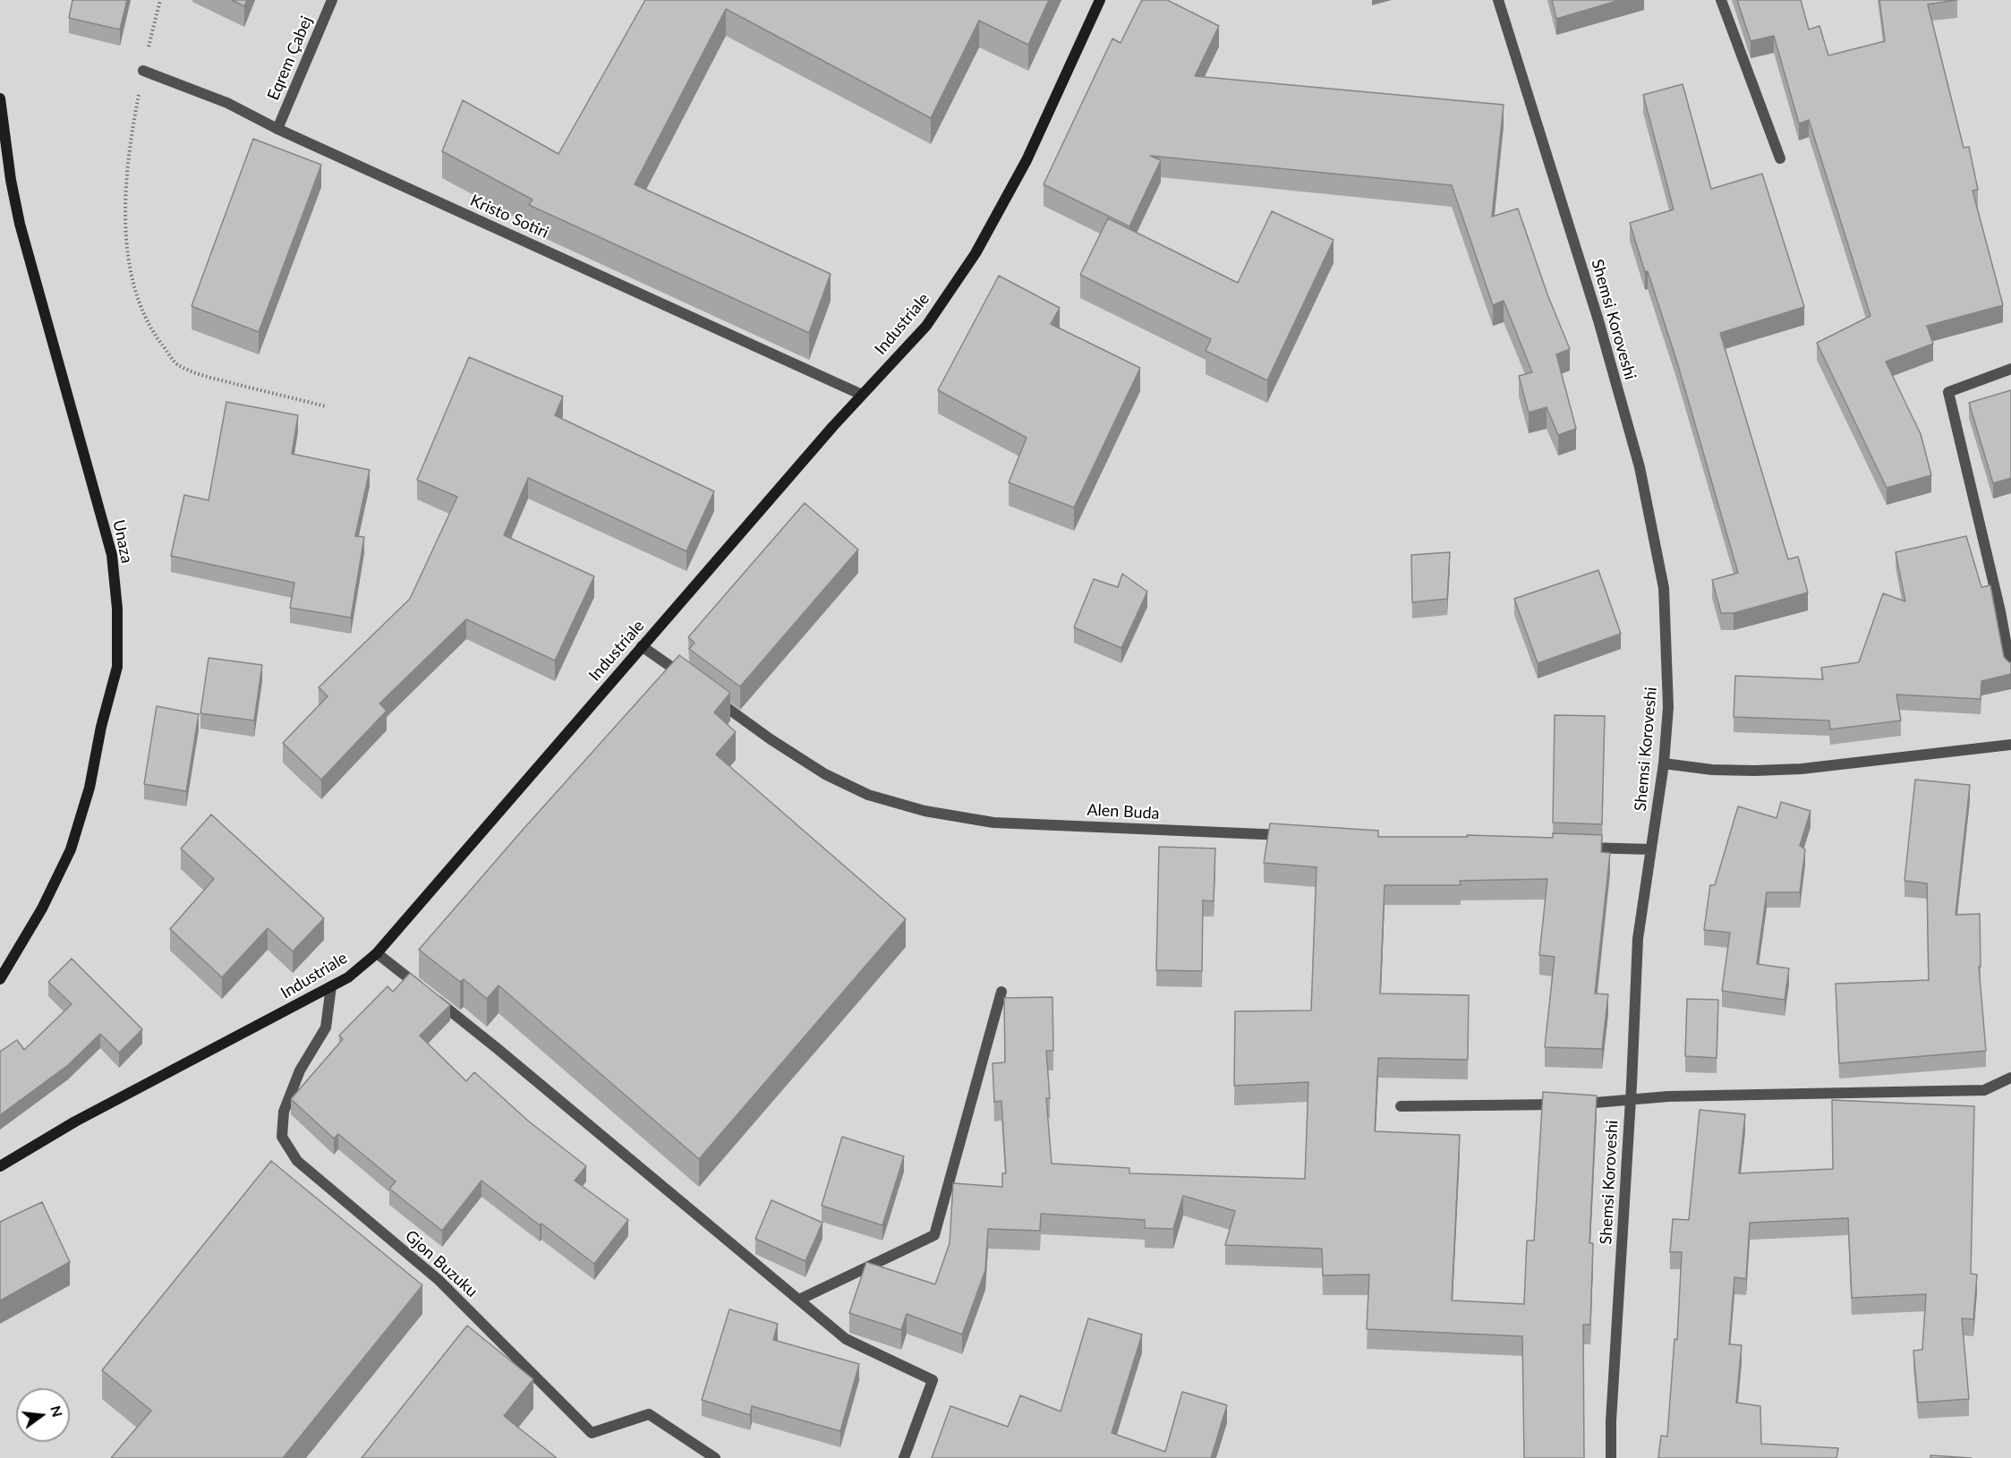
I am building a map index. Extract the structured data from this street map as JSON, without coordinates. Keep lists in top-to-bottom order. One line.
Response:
{"streets":{"main road":["Industriale","Unaza"],"street":["Eqrem Çabej","Kristo Sotiri","Shemsi Koroveshi","Alen Buda","Gjon Buzuku"]},"crossings":[["Eqrem Çabej","Kristo Sotiri"],["Kristo Sotiri","Industriale"],["Industriale","Gjon Buzuku"]],"north":"right"}
